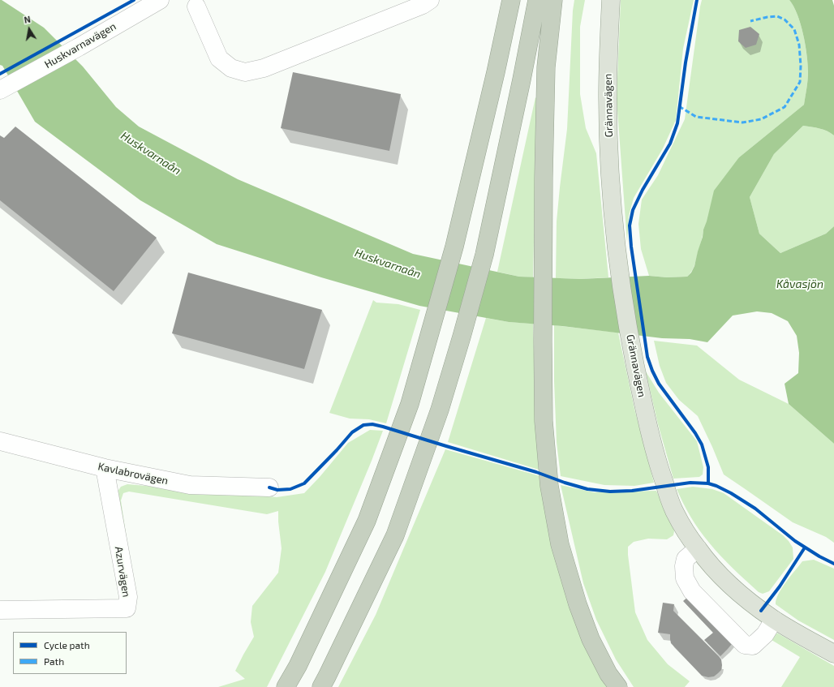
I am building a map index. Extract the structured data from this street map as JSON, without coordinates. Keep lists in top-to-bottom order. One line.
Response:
{"streets":{"main road":["Grännavägen"],"street":["Huskvarnavägen","Kavlabrovägen","Azurvägen"]},"crossings":[["Kavlabrovägen","Azurvägen"]],"water":["Huskvarnaån","Kåvasjön"],"legend":["Cycle path","Path"],"north":"top"}
